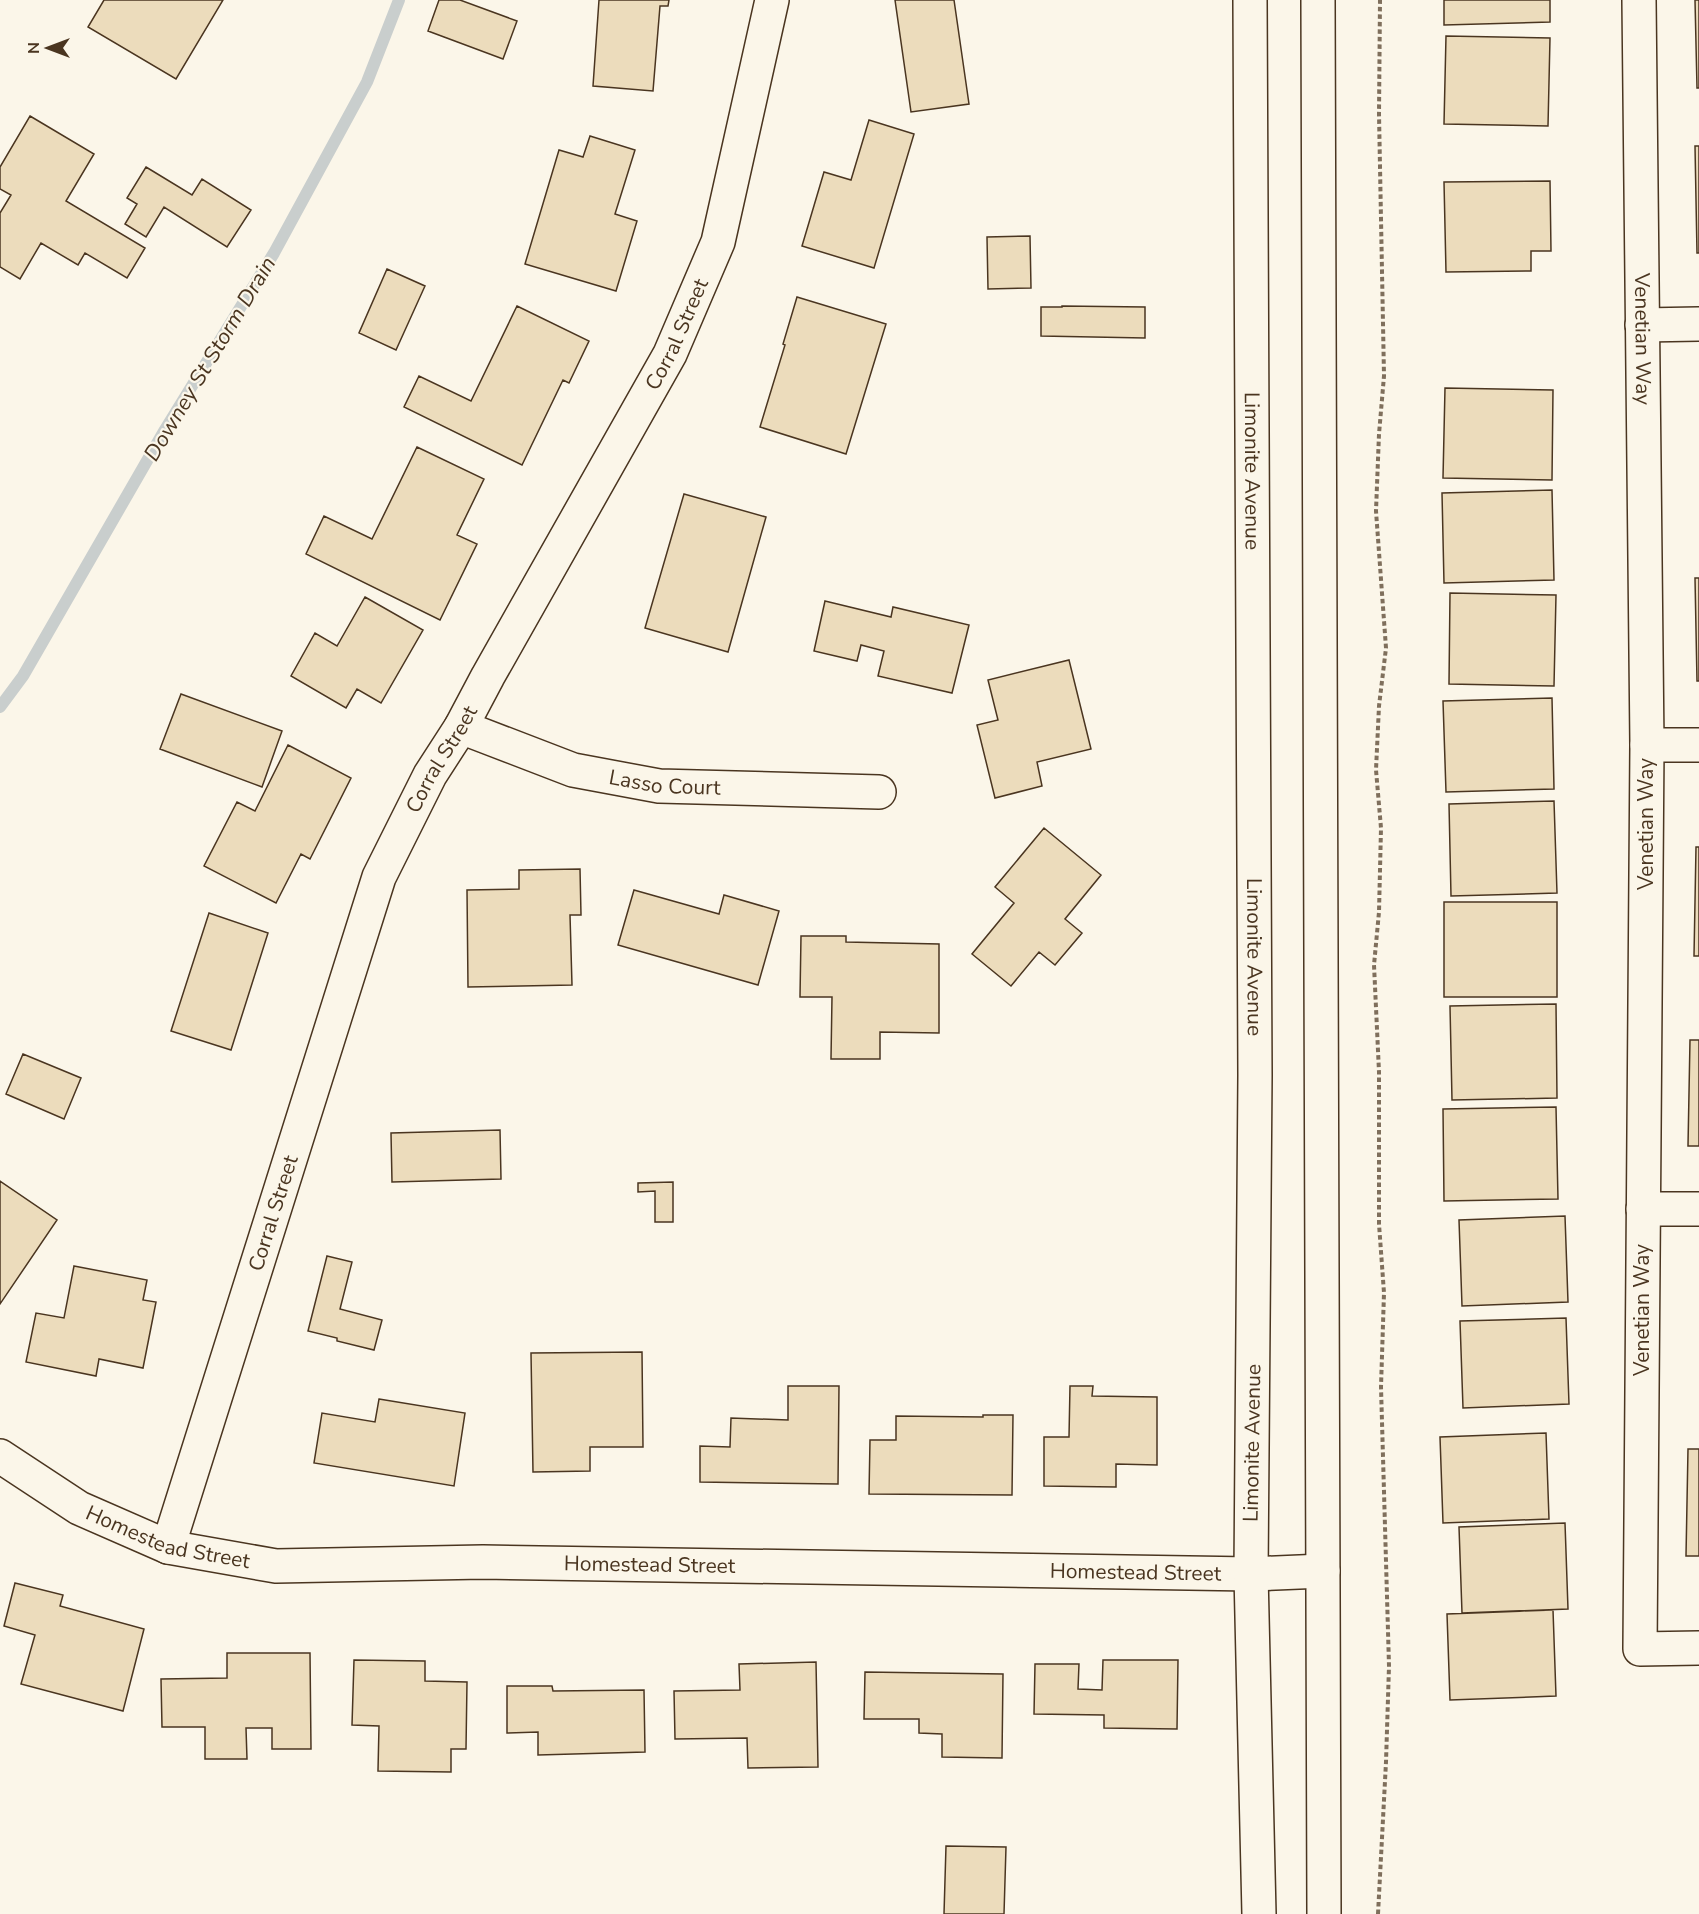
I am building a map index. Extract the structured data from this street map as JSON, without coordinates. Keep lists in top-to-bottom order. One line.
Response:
{"streets":{"street":["Corral Street","Venetian Way","Limonite Avenue","Lasso Court","Homestead Street"]},"crossings":[["Corral Street","Lasso Court"],["Corral Street","Homestead Street"],["Limonite Avenue","Homestead Street"]],"water":["Downey St Storm Drain"],"north":"left"}
